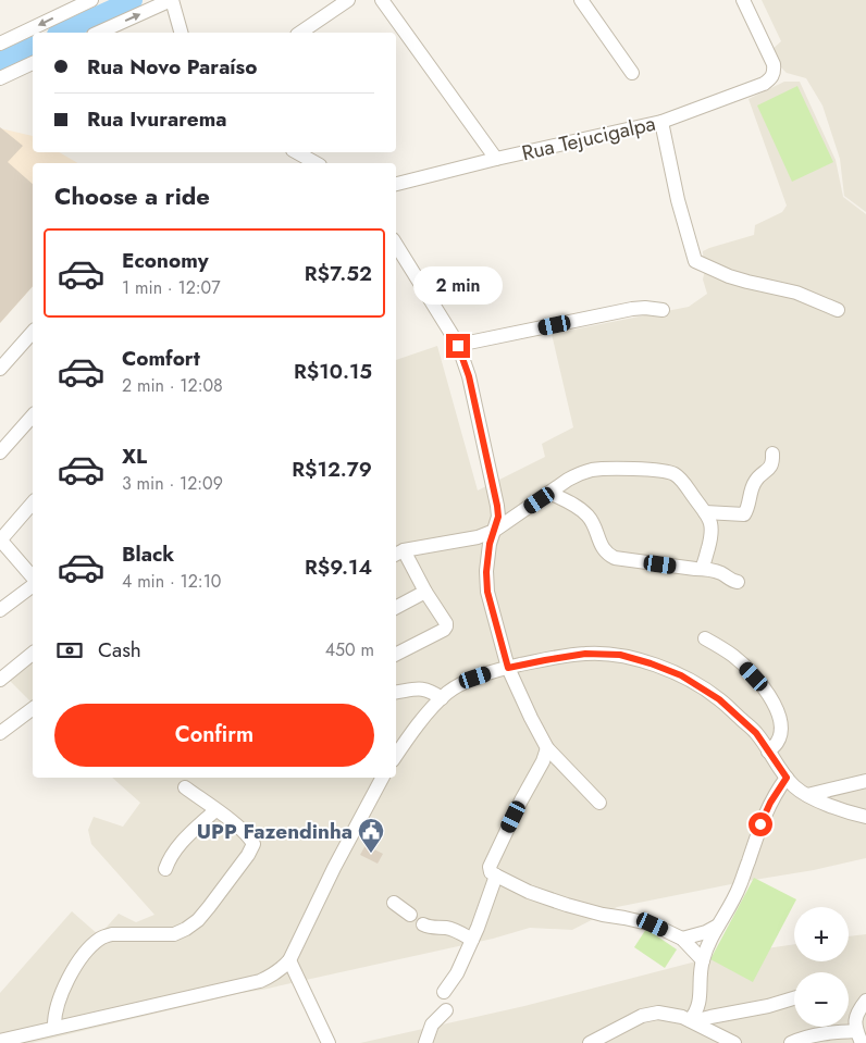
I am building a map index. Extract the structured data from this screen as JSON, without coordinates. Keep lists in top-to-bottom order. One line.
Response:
{"streets":{"street":["Rua Tejucigalpa"]},"places":{"public building":["UPP Fazendinha"]},"page":{"banner":["Rua Novo Paraíso","Rua Ivurarema"],"heading":"Choose a ride","list":[{"name":"Economy","note":"1 min · 12:07","value":"R$7.52"},{"name":"Comfort","note":"2 min · 12:08","value":"R$10.15"},{"name":"XL","note":"3 min · 12:09","value":"R$12.79"},{"name":"Black","note":"4 min · 12:10","value":"R$9.14"}],"bubble":"2 min","pay":["Cash","450 m"],"buttons":"Confirm","map_buttons":["+","−"]}}
